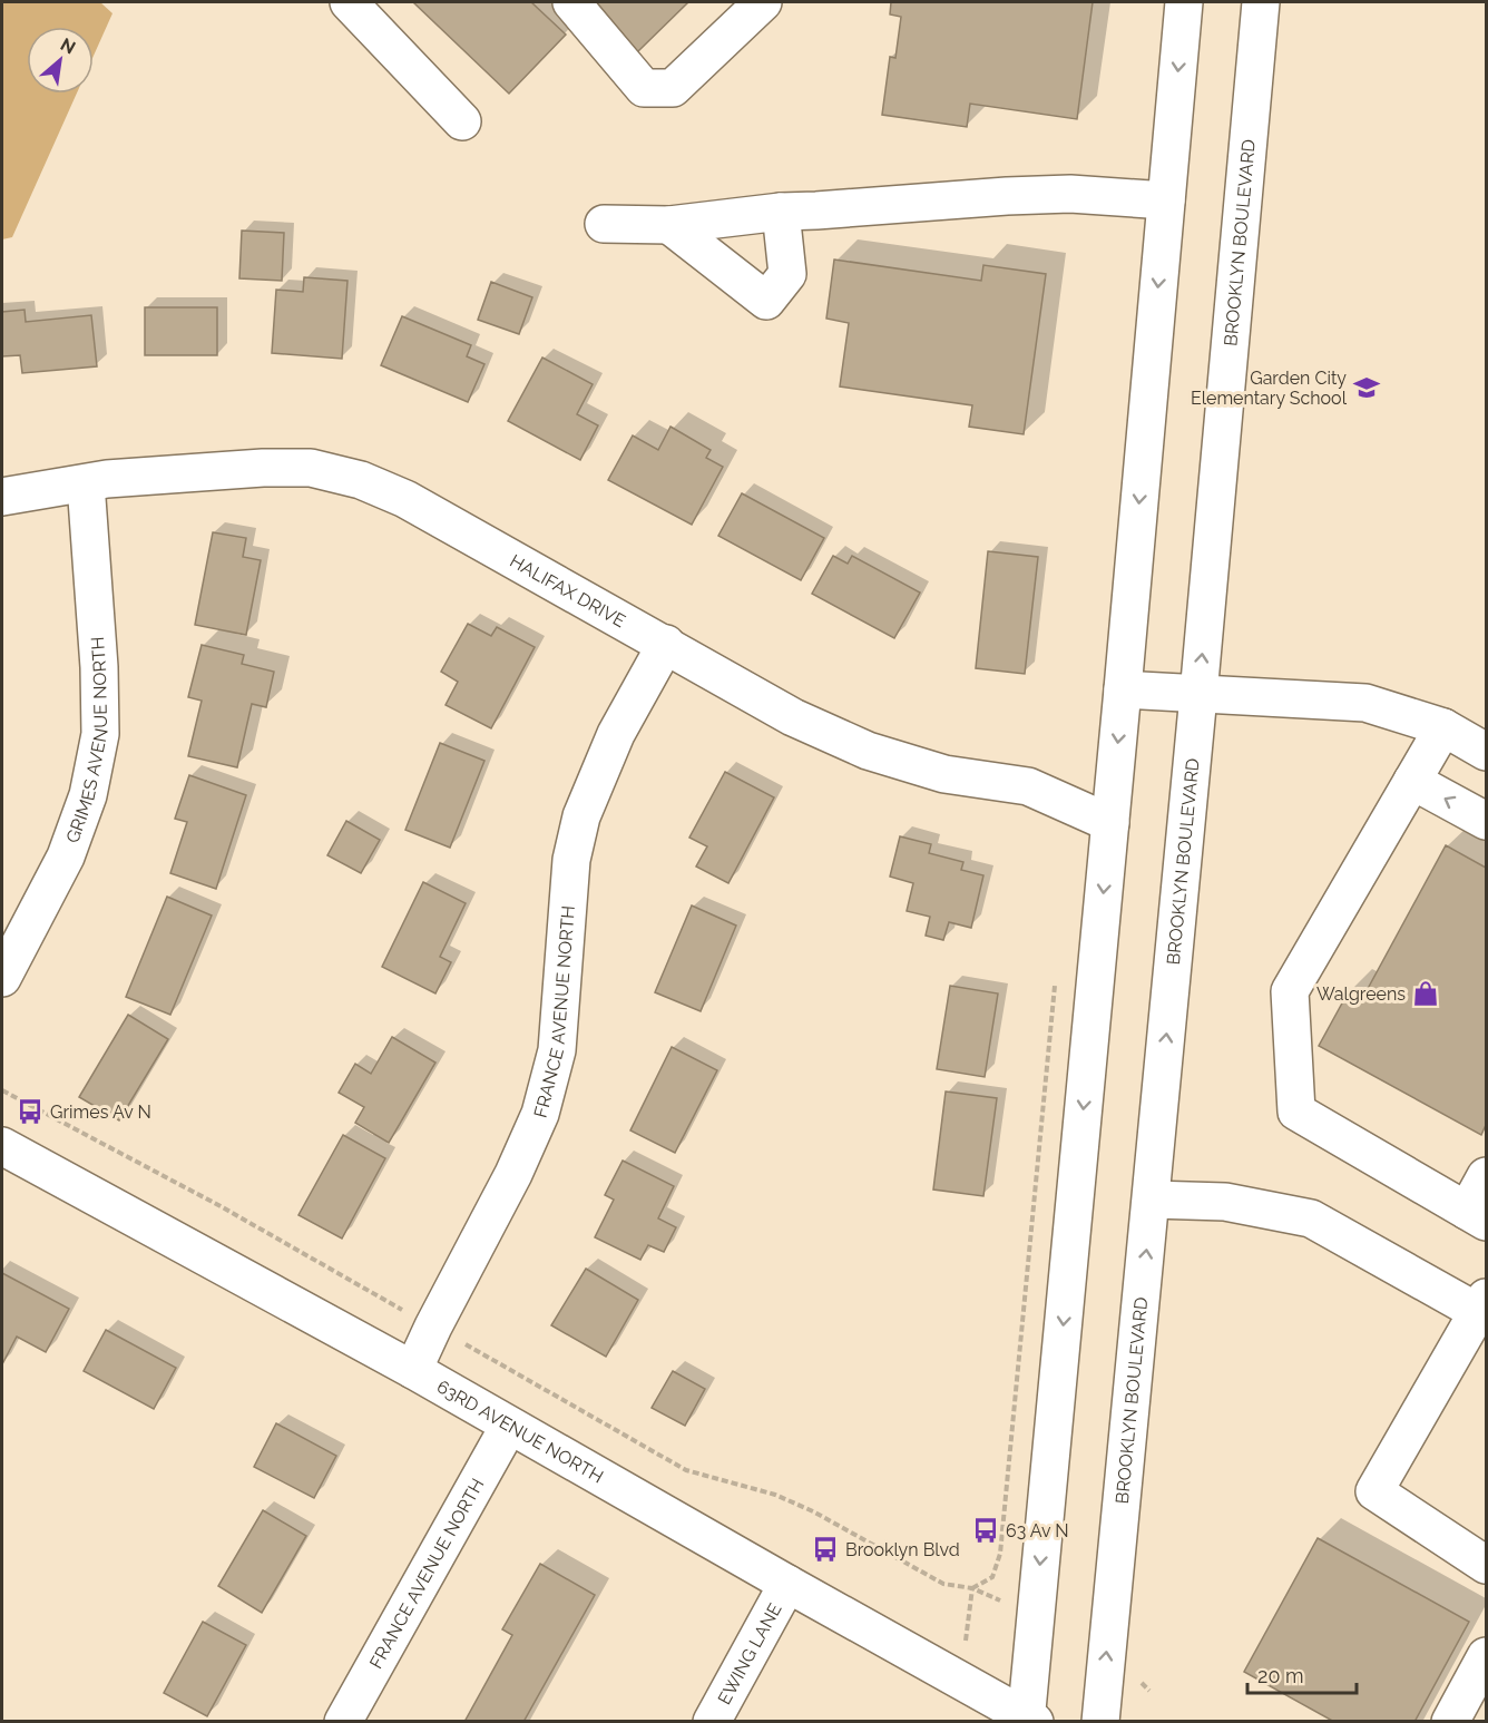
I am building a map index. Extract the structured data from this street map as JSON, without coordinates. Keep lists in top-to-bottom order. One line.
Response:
{"streets":{"street":["BROOKLYN BOULEVARD","HALIFAX DRIVE","GRIMES AVENUE NORTH","FRANCE AVENUE NORTH","63RD AVENUE NORTH","EWING LANE"]},"crossings":[["HALIFAX DRIVE","GRIMES AVENUE NORTH"],["HALIFAX DRIVE","FRANCE AVENUE NORTH"],["FRANCE AVENUE NORTH","63RD AVENUE NORTH"],["63RD AVENUE NORTH","EWING LANE"]],"places":{"school or university":["Garden City Elementary School"],"shop":["Walgreens"],"bus stop":["Grimes Av N","63 Av N","Brooklyn Blvd"]},"scale_bar":"20 m","north":"top right"}
